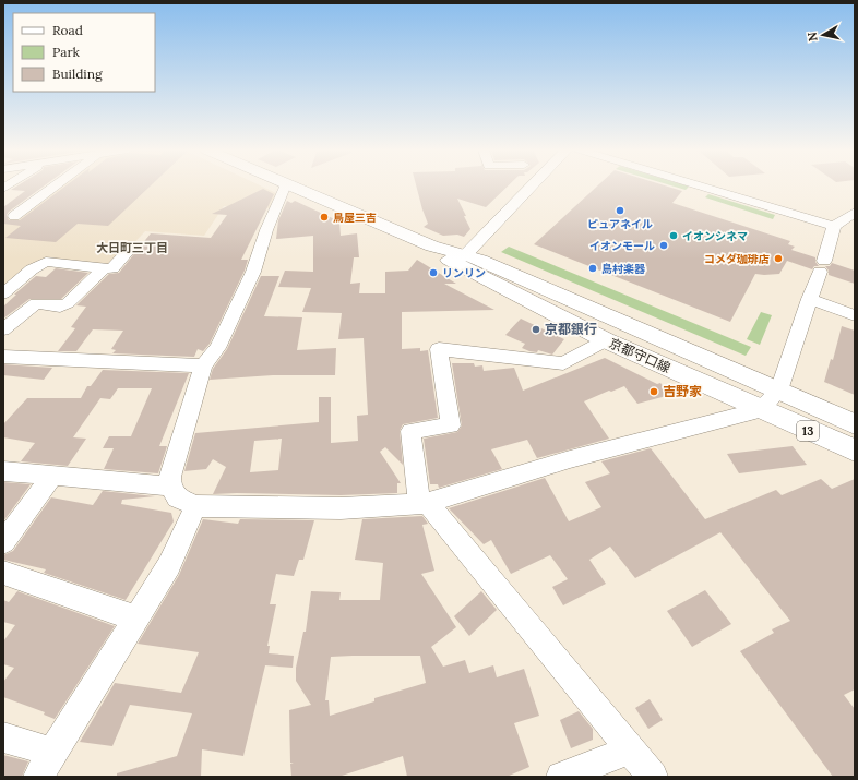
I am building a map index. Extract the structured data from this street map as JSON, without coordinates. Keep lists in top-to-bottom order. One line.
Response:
{"streets":{"main road":["京都守口線","13"]},"districts":["大日町三丁目"],"places":["ピュアネイル","鳥屋三吉","イオンシネマ","イオンモール","コメダ珈琲店","島村楽器","リンリン","京都銀行","吉野家"],"legend":["Road","Park","Building"],"north":"left"}
